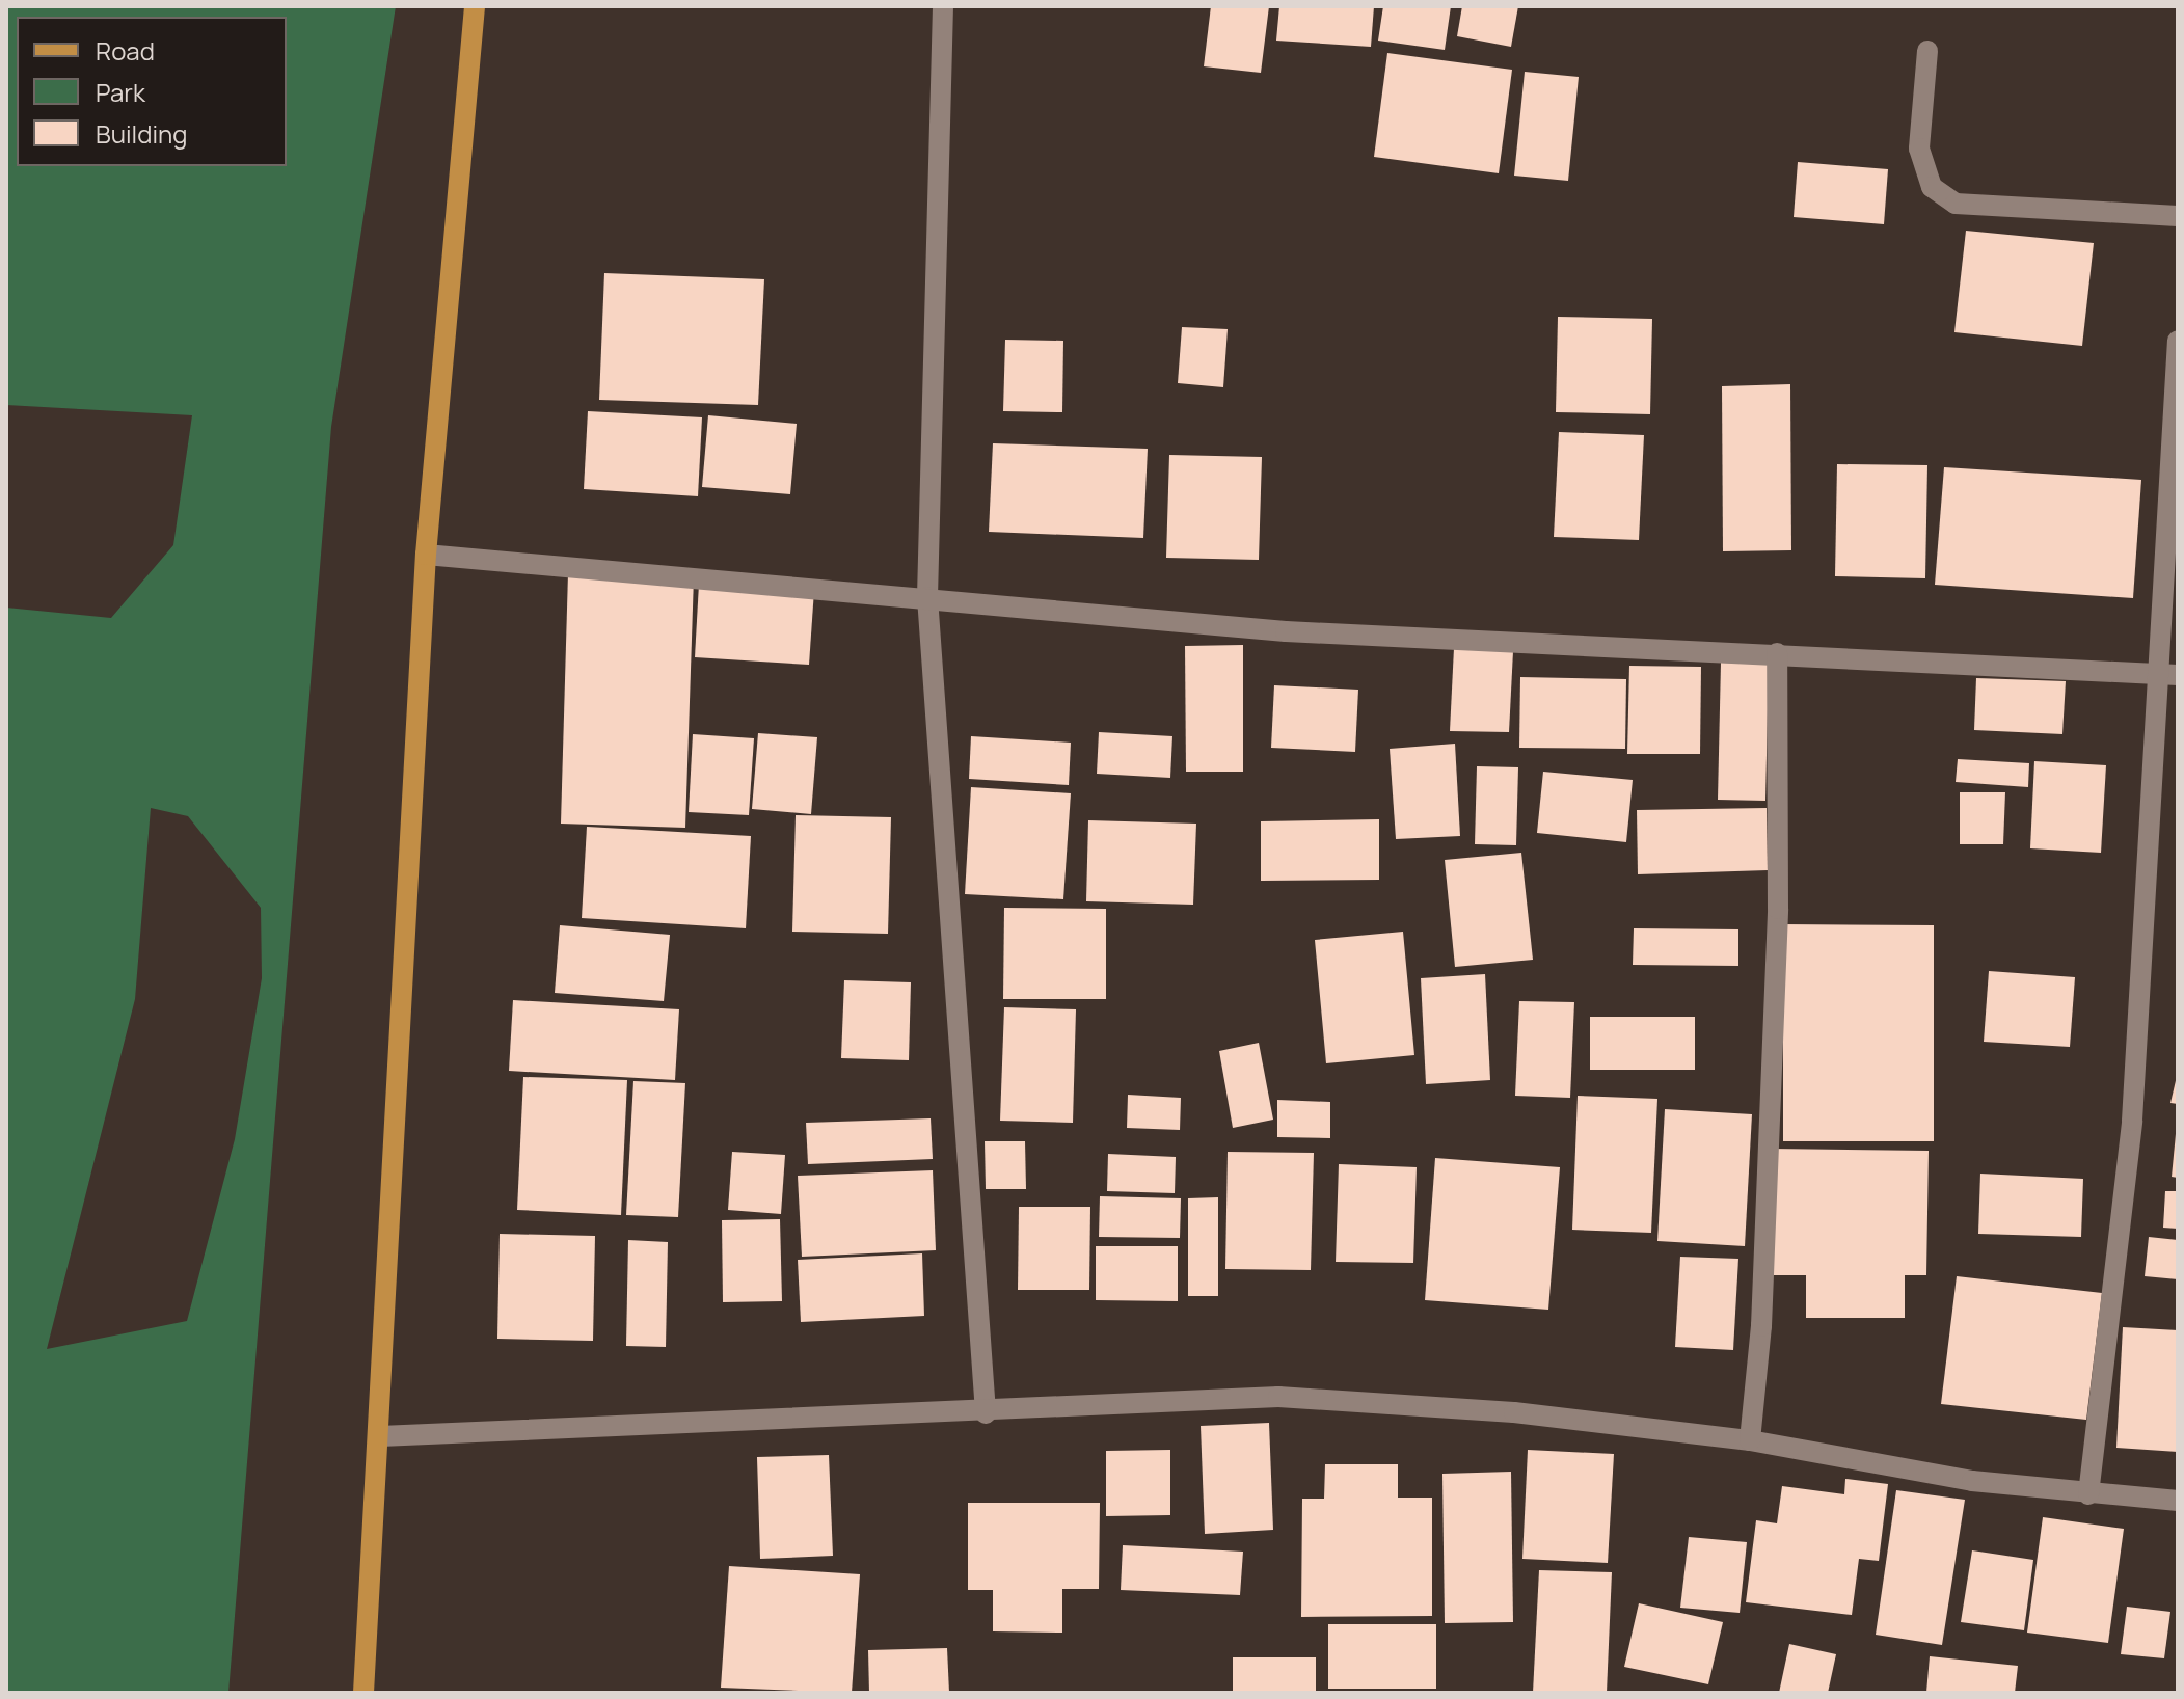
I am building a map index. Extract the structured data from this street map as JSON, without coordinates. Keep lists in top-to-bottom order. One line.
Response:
{"legend":["Road","Park","Building"]}
